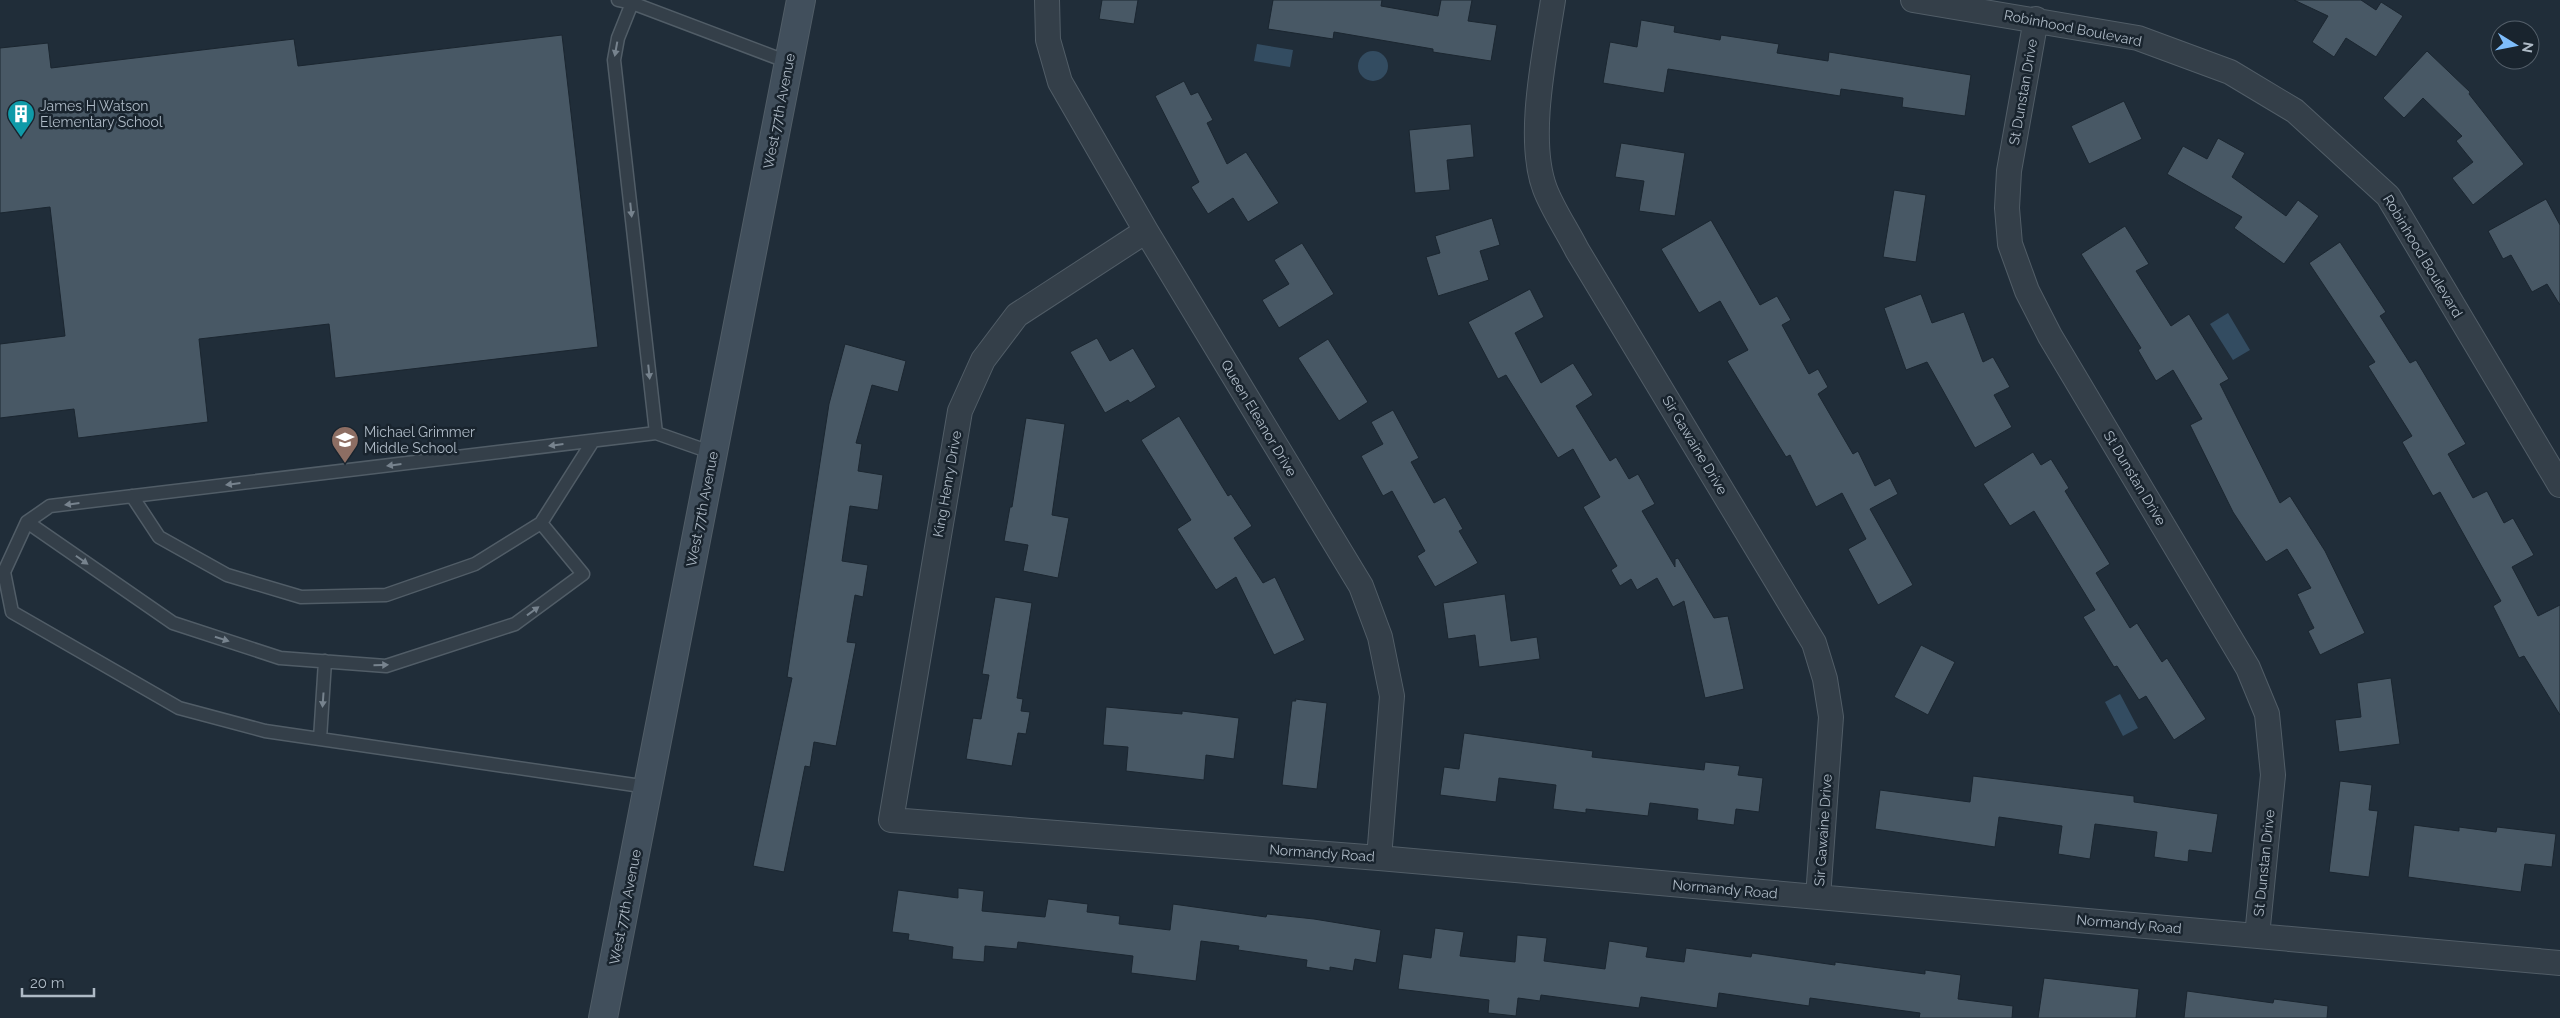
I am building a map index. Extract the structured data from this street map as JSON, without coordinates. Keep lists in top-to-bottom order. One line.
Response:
{"streets":{"street":["Robinhood Boulevard","St Dunstan Drive","West 77th Avenue","Queen Eleanor Drive","Sir Gawaine Drive","King Henry Drive","Normandy Road"]},"crossings":[["Robinhood Boulevard","St Dunstan Drive"],["St Dunstan Drive","Normandy Road"],["Queen Eleanor Drive","King Henry Drive"],["Queen Eleanor Drive","Normandy Road"],["Sir Gawaine Drive","Normandy Road"],["King Henry Drive","Normandy Road"]],"places":{"building":["James H Watson Elementary School"],"school or university":["Michael Grimmer Middle School"]},"scale_bar":"20 m","north":"right"}
